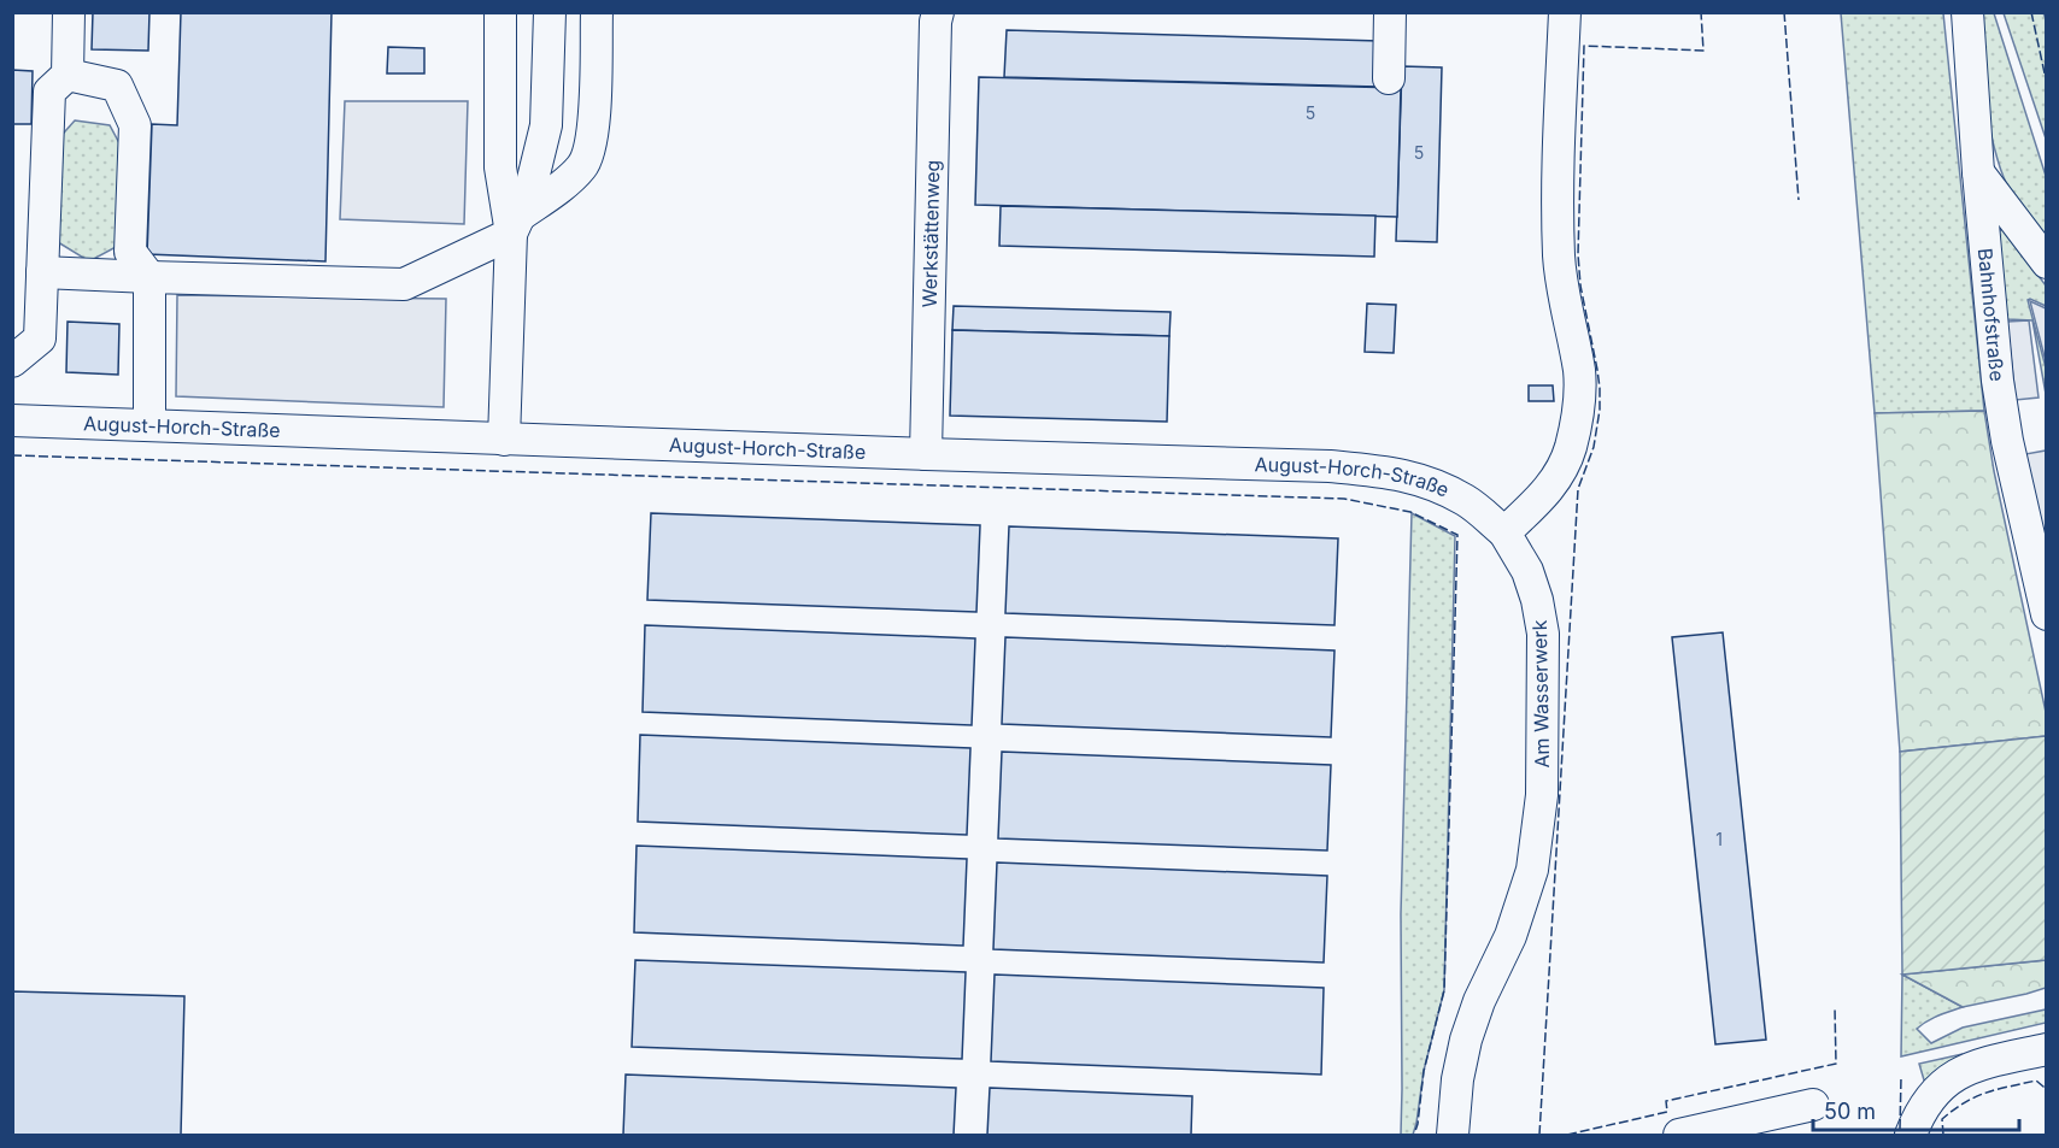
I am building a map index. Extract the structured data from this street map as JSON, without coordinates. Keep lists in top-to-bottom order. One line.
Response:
{"streets":{"street":["Werkstättenweg","Bahnhofstraße","August-Horch-Straße","Am Wasserwerk"]},"crossings":[["Werkstättenweg","August-Horch-Straße"],["August-Horch-Straße","Am Wasserwerk"]],"house_numbers":["5","5","1"],"scale_bar":"50 m"}
